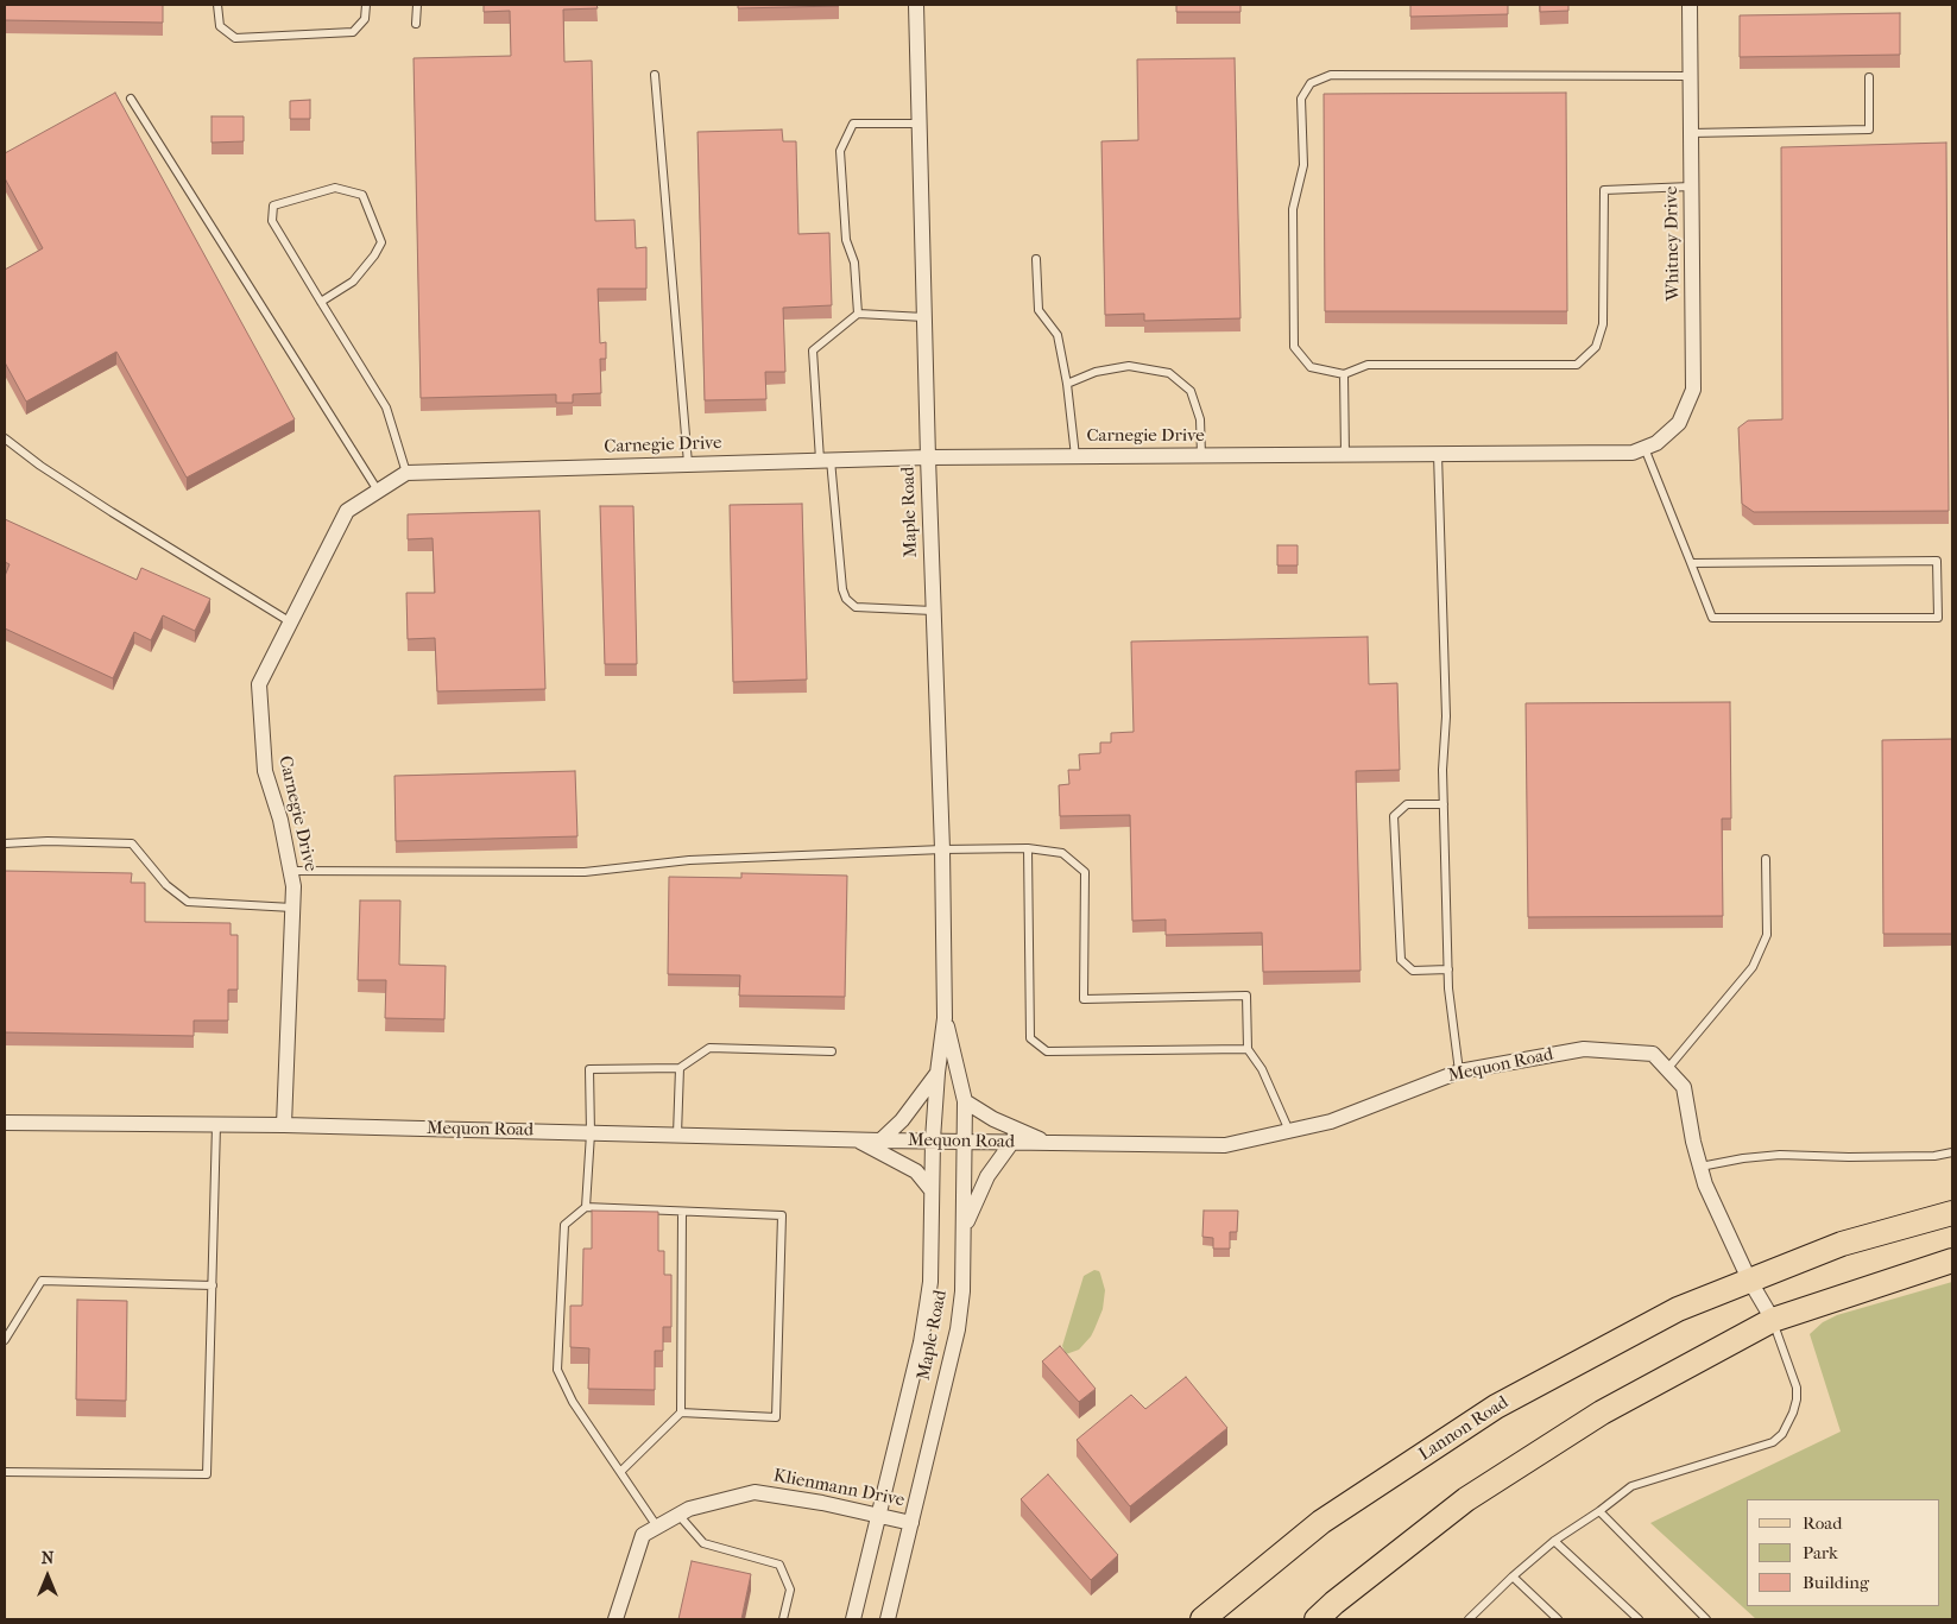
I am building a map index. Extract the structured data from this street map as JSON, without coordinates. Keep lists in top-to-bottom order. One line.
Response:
{"streets":{"main road":["Lannon Road"],"street":["Whitney Drive","Carnegie Drive","Maple Road","Mequon Road","Klienmann Drive"]},"crossings":[["Whitney Drive","Carnegie Drive"],["Carnegie Drive","Maple Road"],["Carnegie Drive","Mequon Road"],["Maple Road","Mequon Road"],["Maple Road","Klienmann Drive"],["Mequon Road","Lannon Road"]],"legend":["Road","Park","Building"],"north":"top"}
